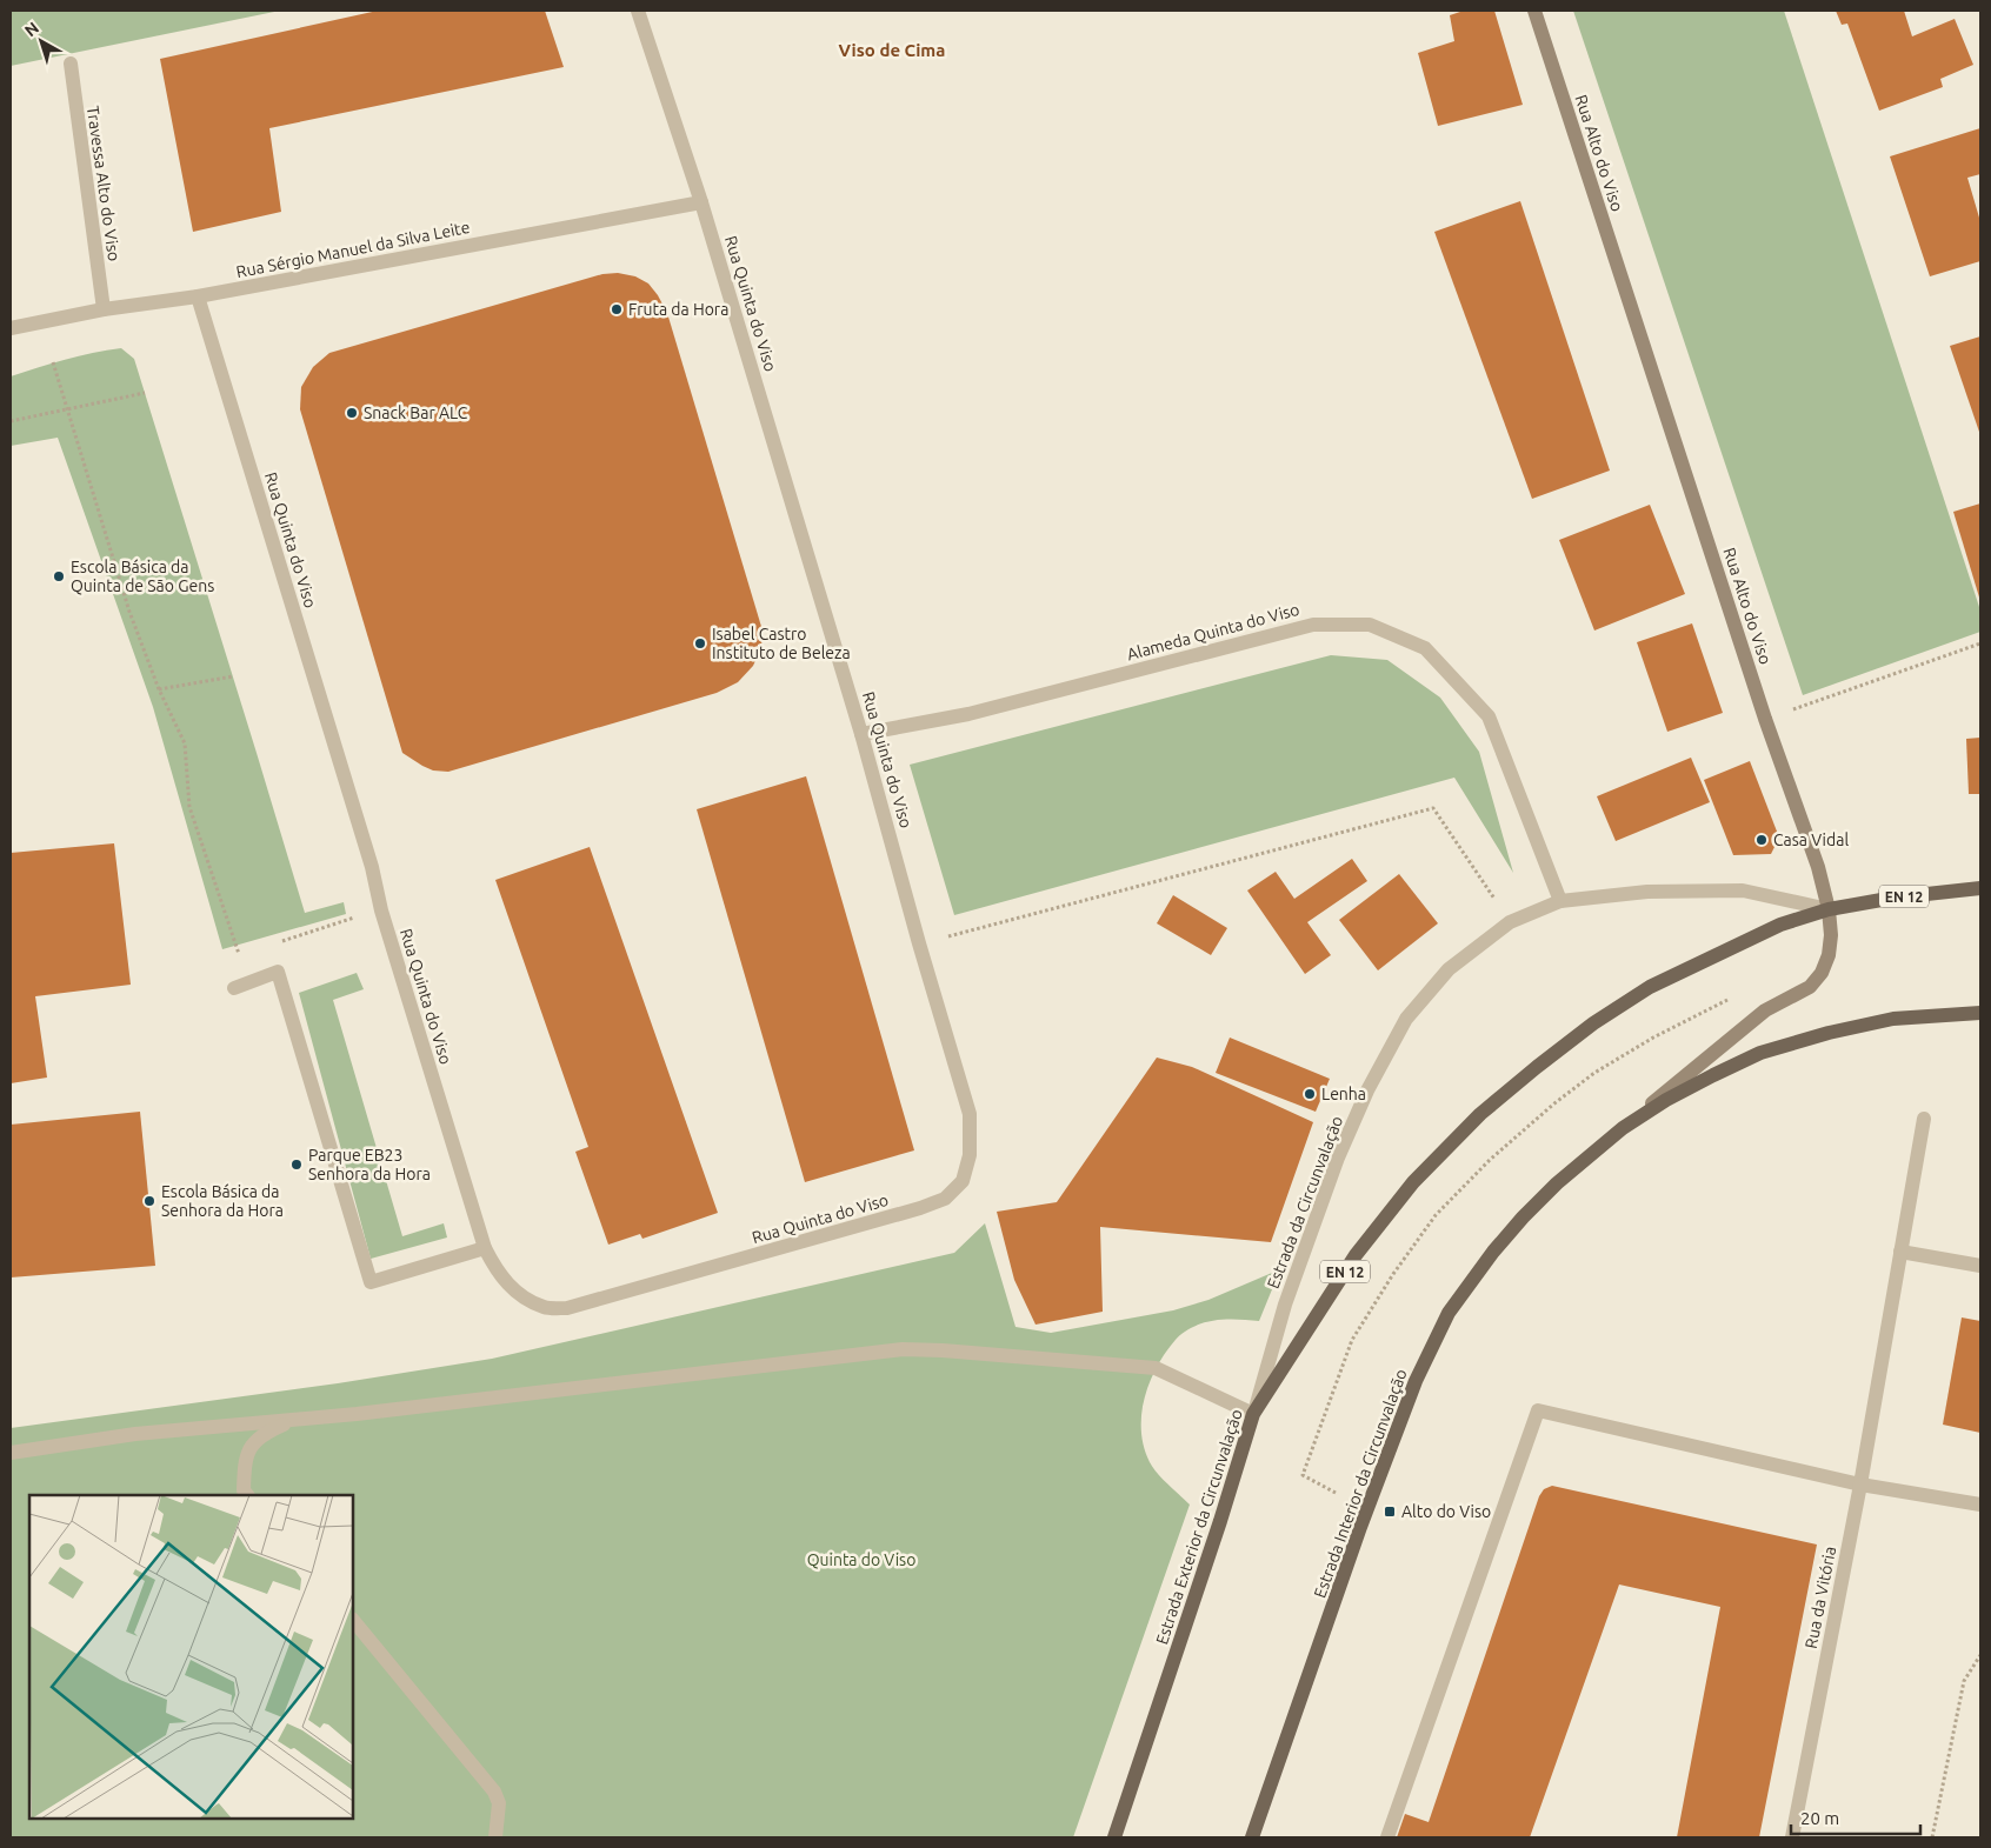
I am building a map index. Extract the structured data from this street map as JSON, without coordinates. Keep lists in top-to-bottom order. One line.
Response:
{"streets":{"main road":["Rua Alto do Viso","EN 12","Estrada Interior da Circunvalação","Estrada Exterior da Circunvalação"],"street":["Travessa Alto do Viso","Rua Sérgio Manuel da Silva Leite","Rua Quinta do Viso","Alameda Quinta do Viso","Estrada da Circunvalação","Rua da Vitória"]},"crossings":[["Rua Alto do Viso","Estrada da Circunvalação"],["Rua Alto do Viso","Estrada Interior da Circunvalação"],["Rua Alto do Viso","Estrada Exterior da Circunvalação"],["Travessa Alto do Viso","Rua Sérgio Manuel da Silva Leite"],["Rua Sérgio Manuel da Silva Leite","Rua Quinta do Viso"],["Rua Quinta do Viso","Alameda Quinta do Viso"],["Alameda Quinta do Viso","Estrada da Circunvalação"],["Estrada da Circunvalação","Estrada Exterior da Circunvalação"]],"districts":["Viso de Cima"],"parks":["Quinta do Viso"],"places":{"other":["Fruta da Hora","Snack Bar ALC","Escola Básica da Quinta de São Gens","Isabel Castro Instituto de Beleza","Casa Vidal","Lenha","Parque EB23 Senhora da Hora","Escola Básica da Senhora da Hora"],"transit":["Alto do Viso"]},"scale_bar":"20 m","north":"top left"}
